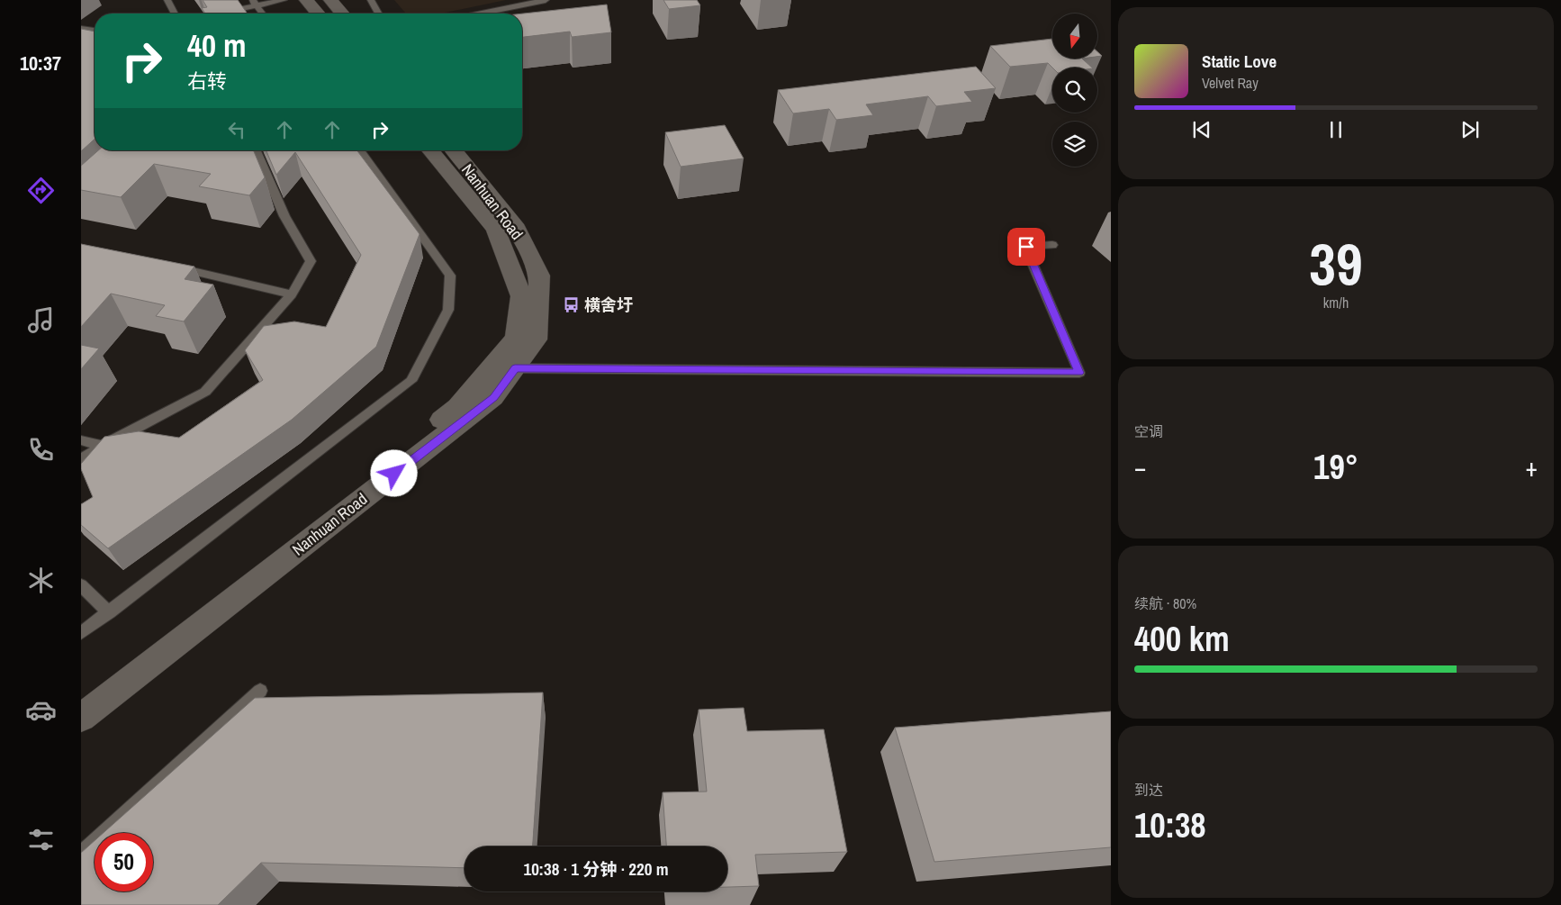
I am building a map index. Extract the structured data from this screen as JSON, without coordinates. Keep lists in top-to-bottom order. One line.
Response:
{"streets":{"main road":["Nanhuan Road"]},"places":{"bus stop":["横舍圩"]},"north":"bottom","page":{"tabs":"10:37","turn":["40 m","右转"],"song":["Static Love","Velvet Ray"],"tile":[["39","km/h"],"空调",["续航 · 80%","400 km"],["到达","10:38"]],"heat":["−","19°","+"],"limit":"50","trip":"10:38 · 1 分钟 · 220 m"}}
